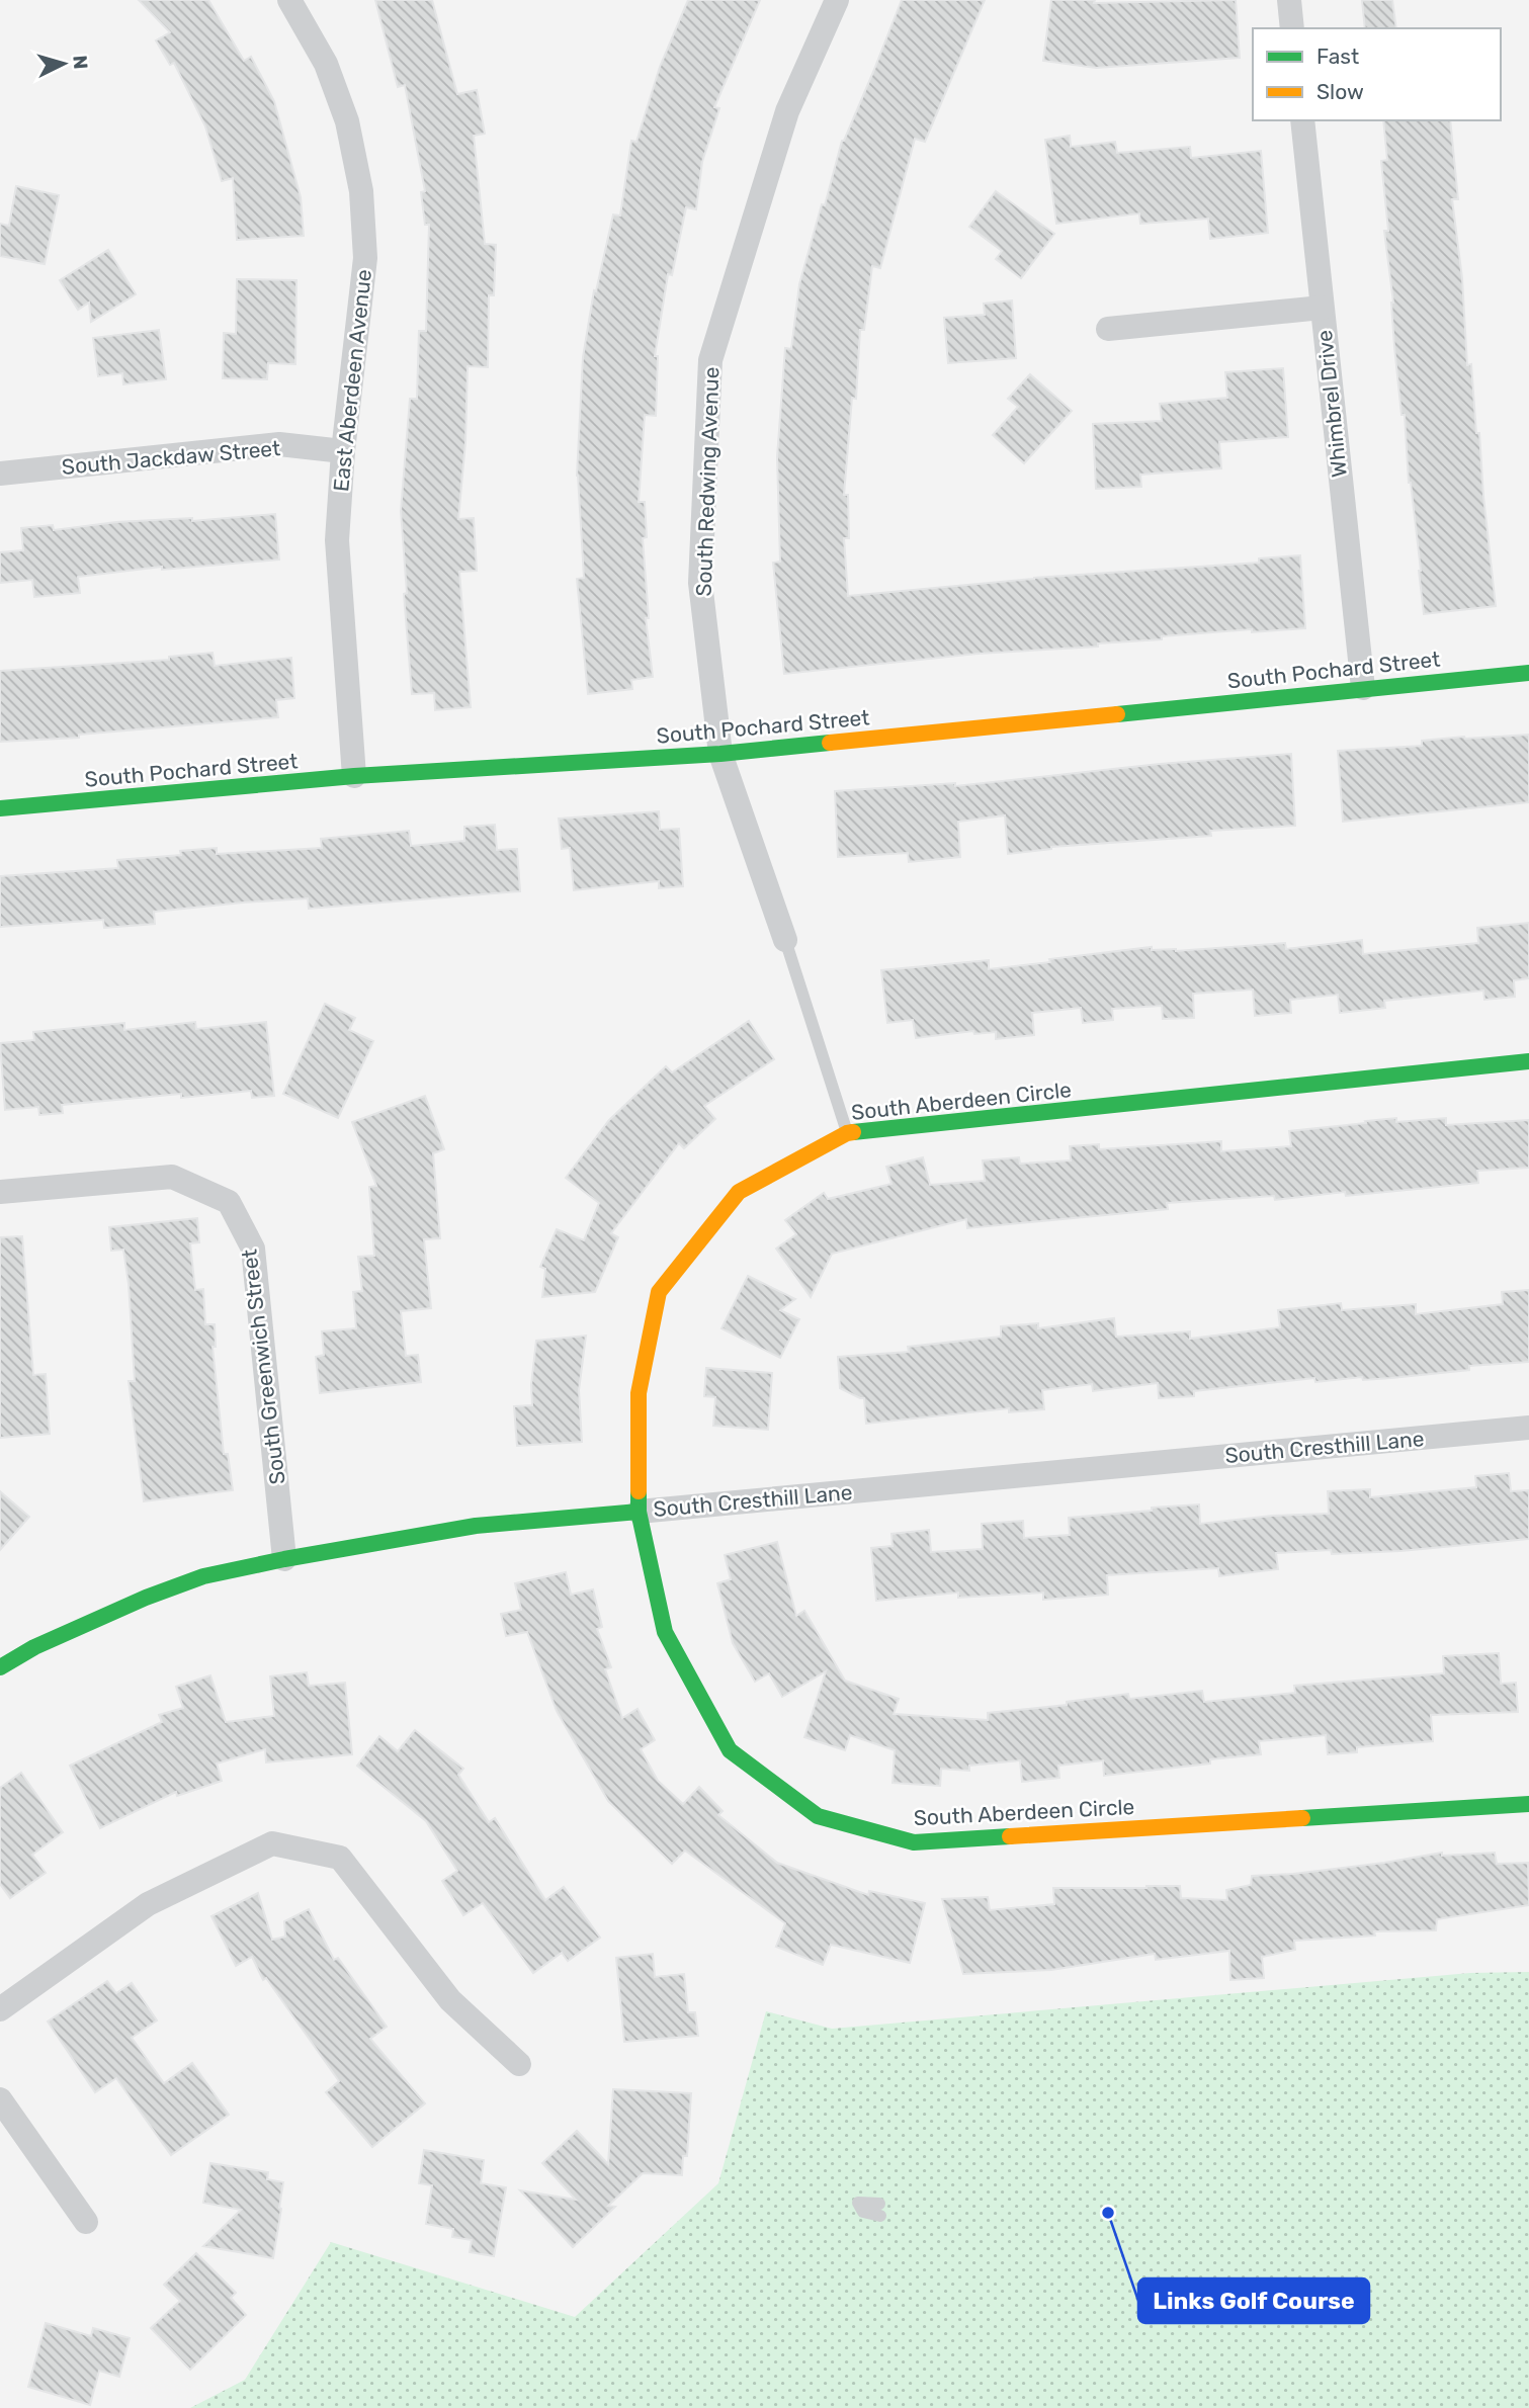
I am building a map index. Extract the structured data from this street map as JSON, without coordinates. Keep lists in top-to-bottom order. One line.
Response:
{"streets":{"street":["East Aberdeen Avenue","Whimbrel Drive","South Jackdaw Street","South Redwing Avenue","South Pochard Street","South Aberdeen Circle","South Greenwich Street","South Cresthill Lane"]},"crossings":[["East Aberdeen Avenue","South Jackdaw Street"],["East Aberdeen Avenue","South Pochard Street"],["Whimbrel Drive","South Pochard Street"],["South Redwing Avenue","South Pochard Street"],["South Redwing Avenue","South Aberdeen Circle"],["South Aberdeen Circle","South Cresthill Lane"],["South Greenwich Street","South Cresthill Lane"]],"places":["Links Golf Course"],"legend":["Fast","Slow"],"north":"right"}
